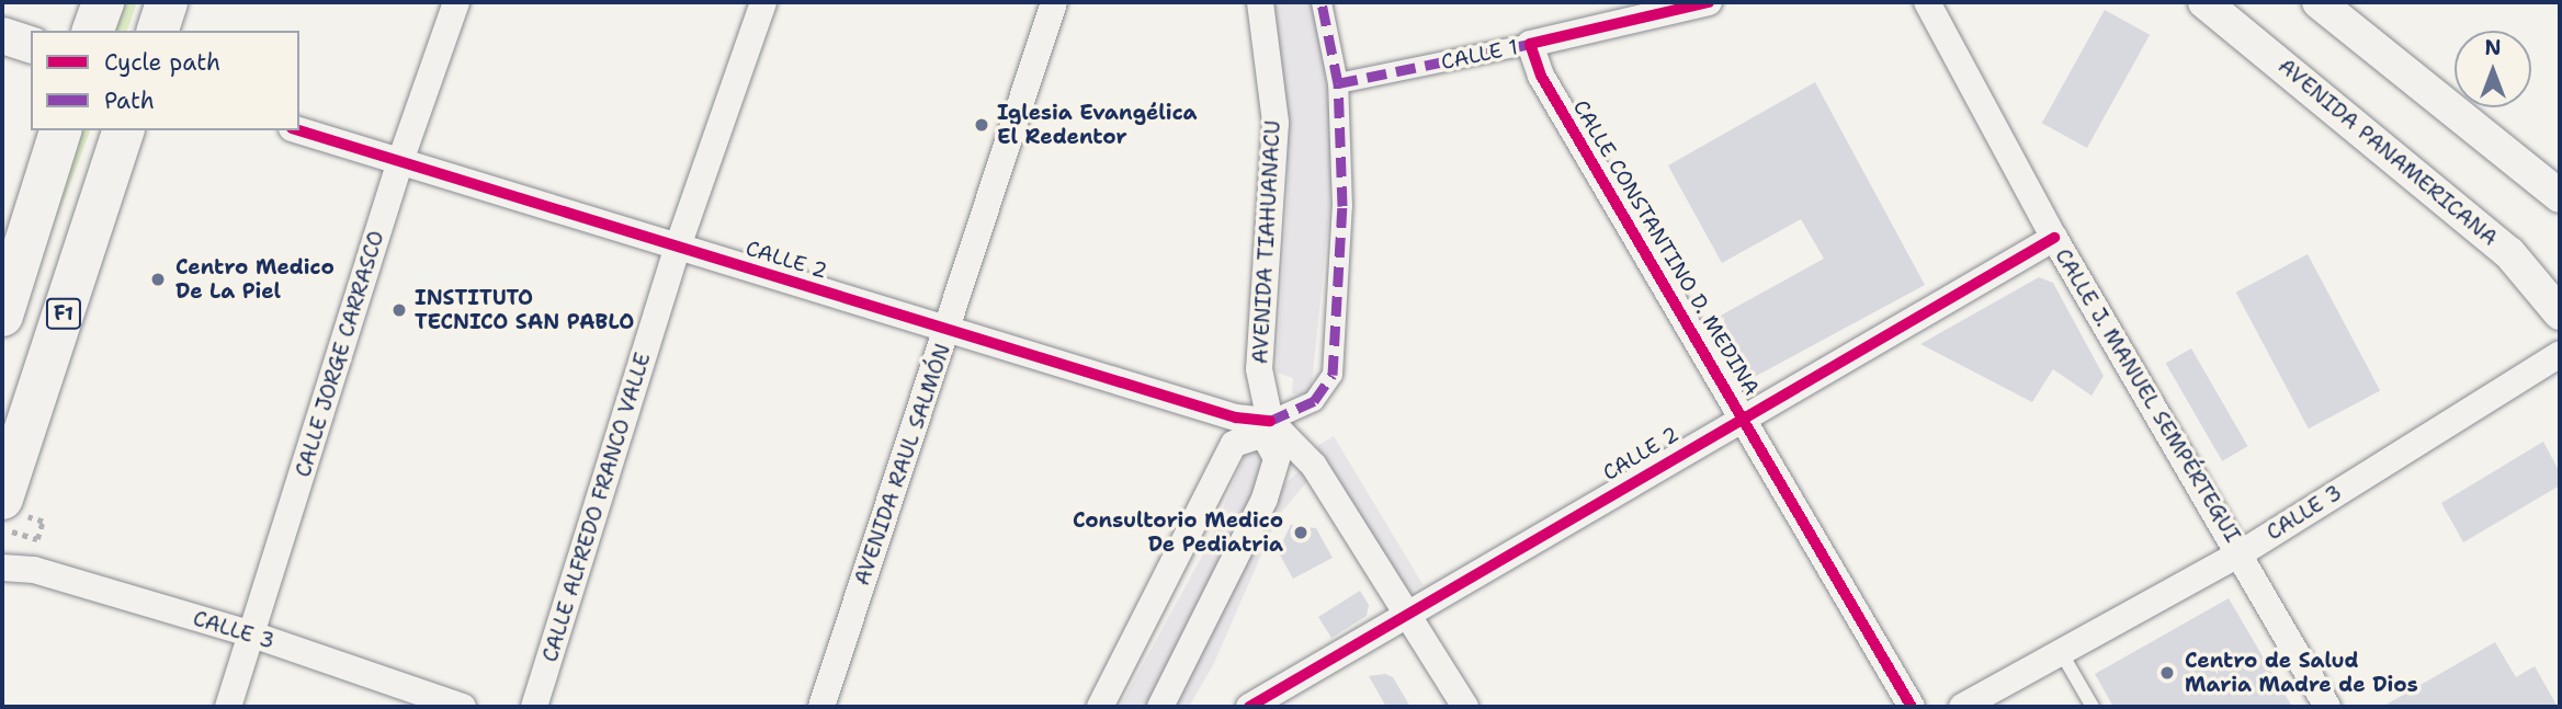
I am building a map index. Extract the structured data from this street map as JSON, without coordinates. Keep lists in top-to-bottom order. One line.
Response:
{"streets":{"highway":["F1"],"street":["CALLE 1","AVENIDA PANAMERICANA","AVENIDA TIAHUANACU","CALLE CONSTANTINO D. MEDINA","CALLE 2","CALLE JORGE CARRASCO","CALLE J. MANUEL SEMPÉRTEGUI","AVENIDA RAUL SALMÓN","CALLE ALFREDO FRANCO VALLE","CALLE 3"]},"crossings":[["CALLE 1","CALLE CONSTANTINO D. MEDINA"],["AVENIDA TIAHUANACU","CALLE 2"],["CALLE CONSTANTINO D. MEDINA","CALLE 2"],["CALLE 2","CALLE JORGE CARRASCO"],["CALLE 2","CALLE J. MANUEL SEMPÉRTEGUI"],["CALLE 2","AVENIDA RAUL SALMÓN"],["CALLE 2","CALLE ALFREDO FRANCO VALLE"],["CALLE JORGE CARRASCO","CALLE 3"],["CALLE J. MANUEL SEMPÉRTEGUI","CALLE 3"]],"places":["Iglesia Evangélica El Redentor","Centro Medico De La Piel","INSTITUTO TECNICO SAN PABLO","Consultorio Medico De Pediatria","Centro de Salud Maria Madre de Dios"],"legend":["Cycle path","Path"],"north":"top"}
